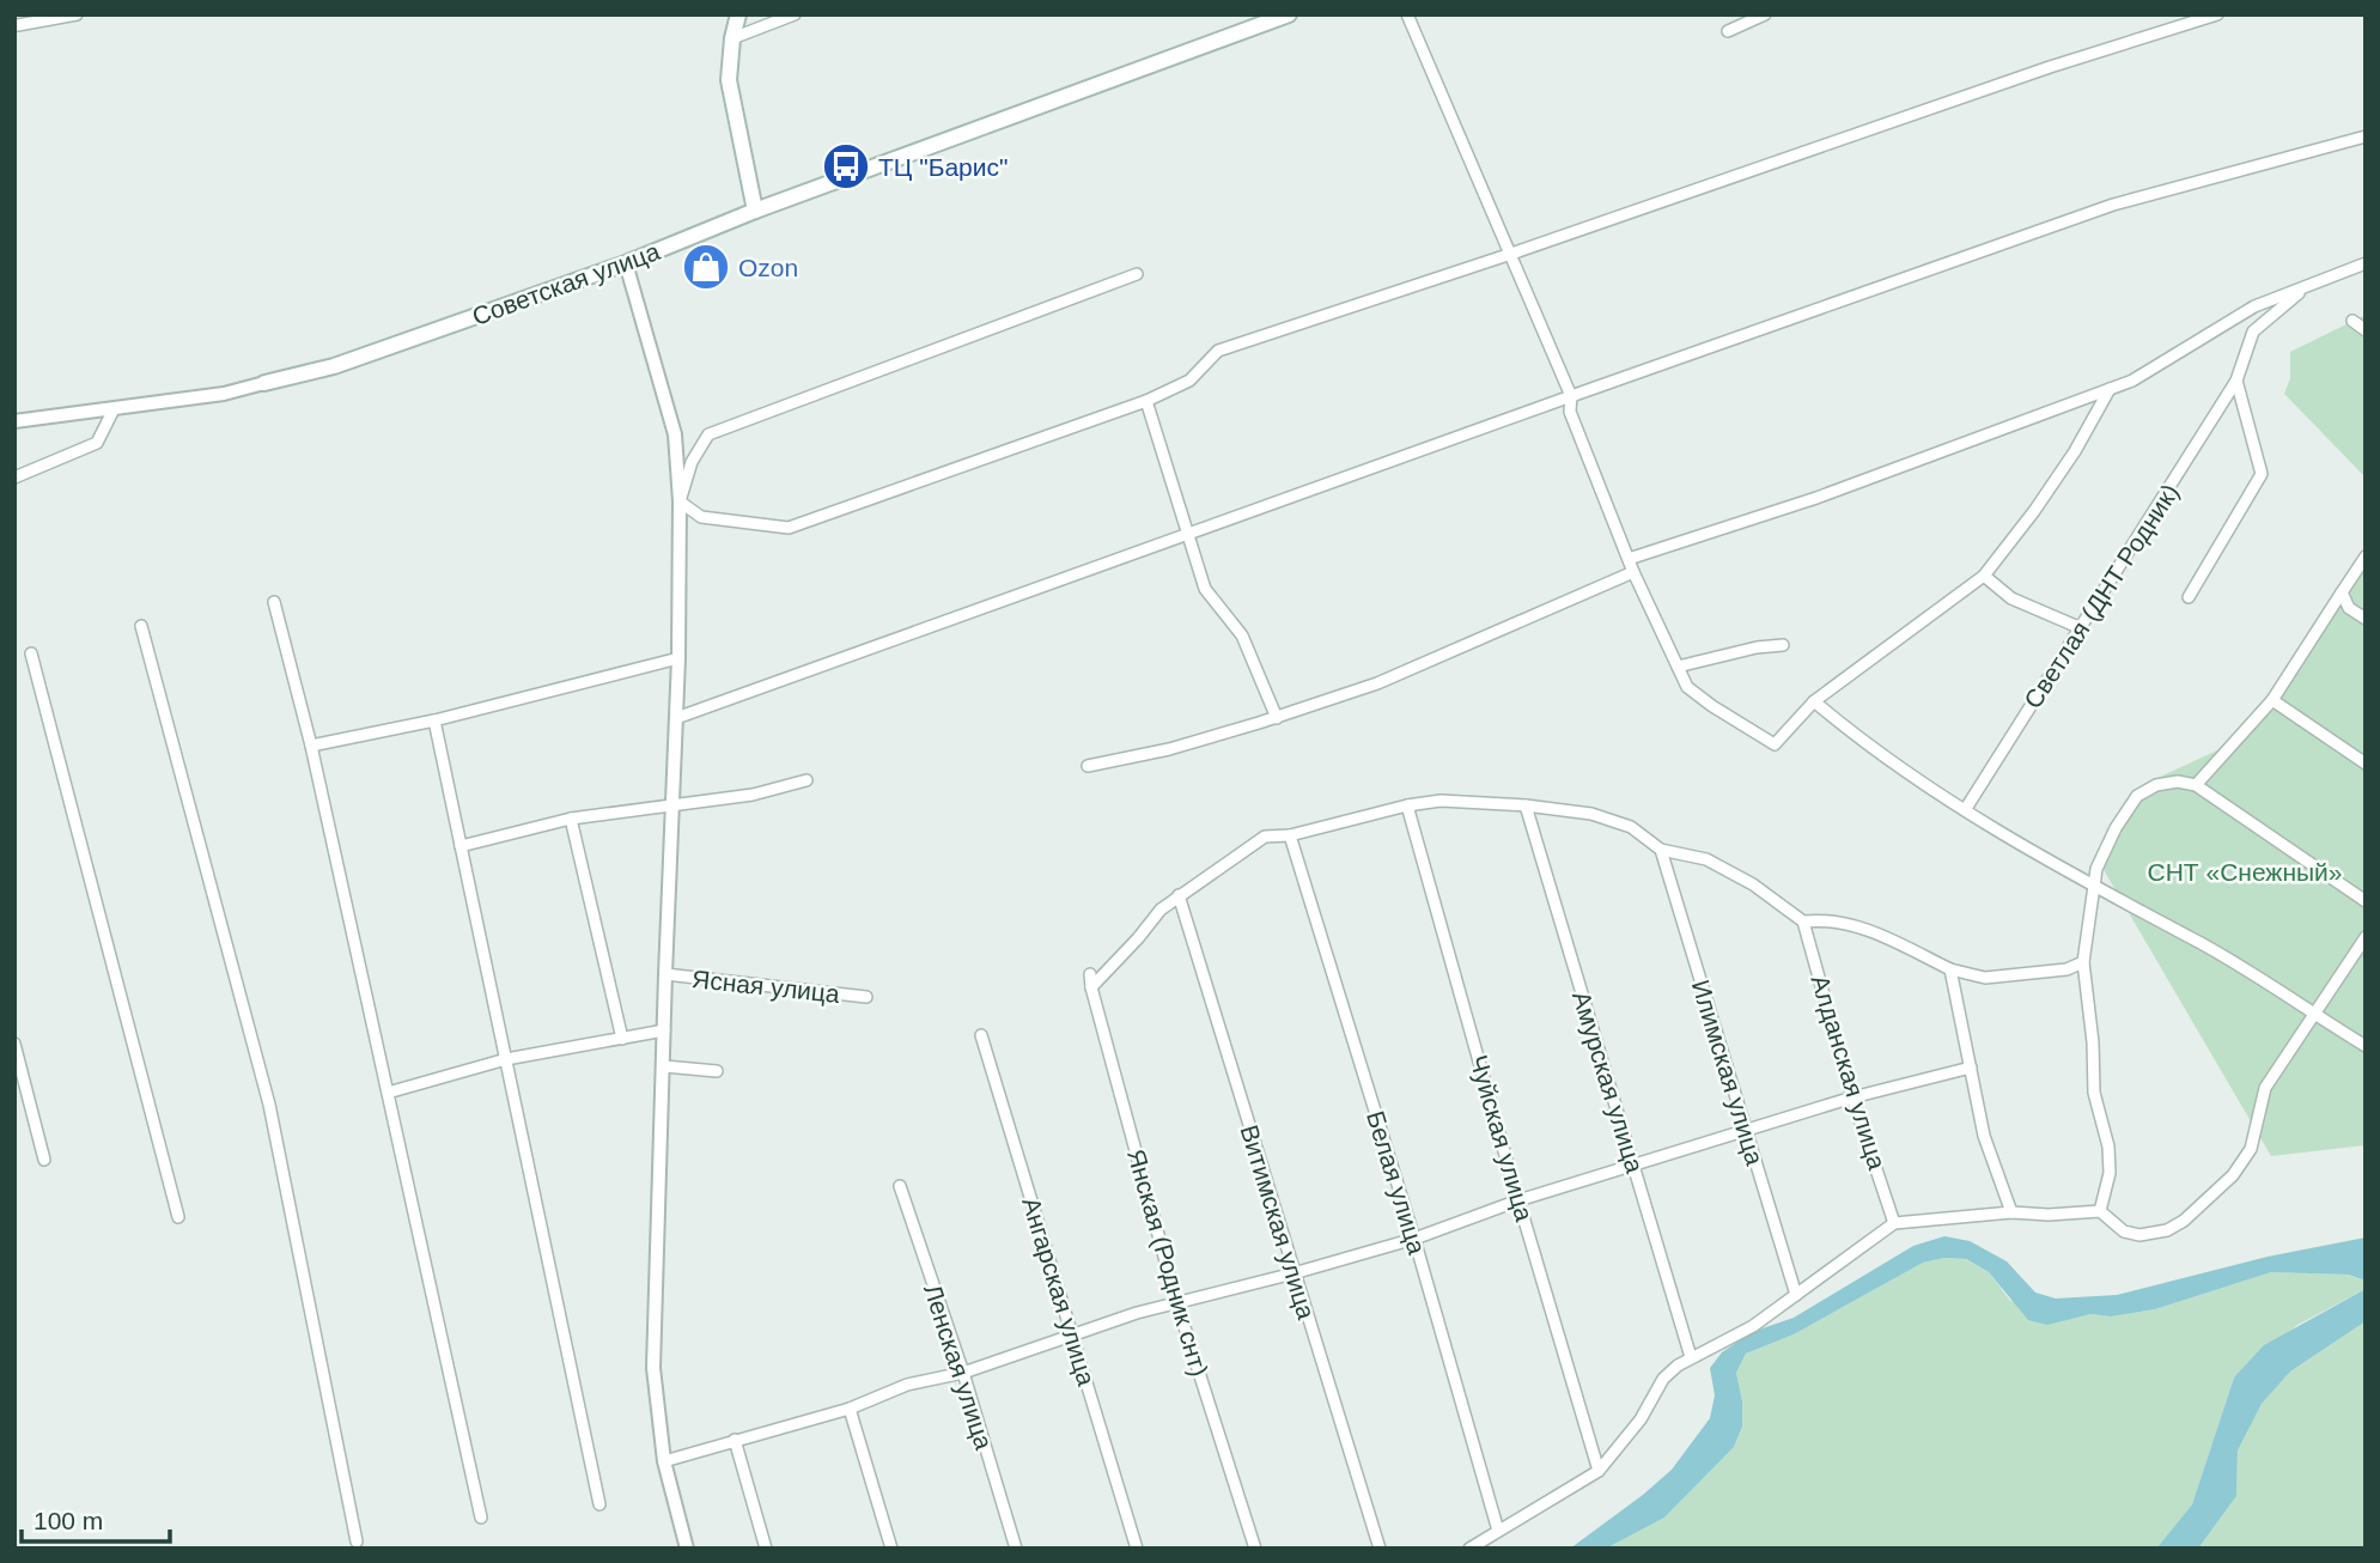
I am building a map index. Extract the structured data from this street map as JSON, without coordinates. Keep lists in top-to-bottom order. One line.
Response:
{"streets":{"main road":["Советская улица"],"street":["Светлая (ДНТ Родник)","Ясная улица","Илимская улица","Алданская улица","Амурская улица","Чуйская улица","Белая улица","Витимская улица","Янская (Родник снт)","Ангарская улица","Ленская улица"]},"parks":["СНТ «Снежный»"],"places":{"bus stop":["ТЦ \"Барис\""],"shop":["Ozon"]},"scale_bar":"100 m"}
